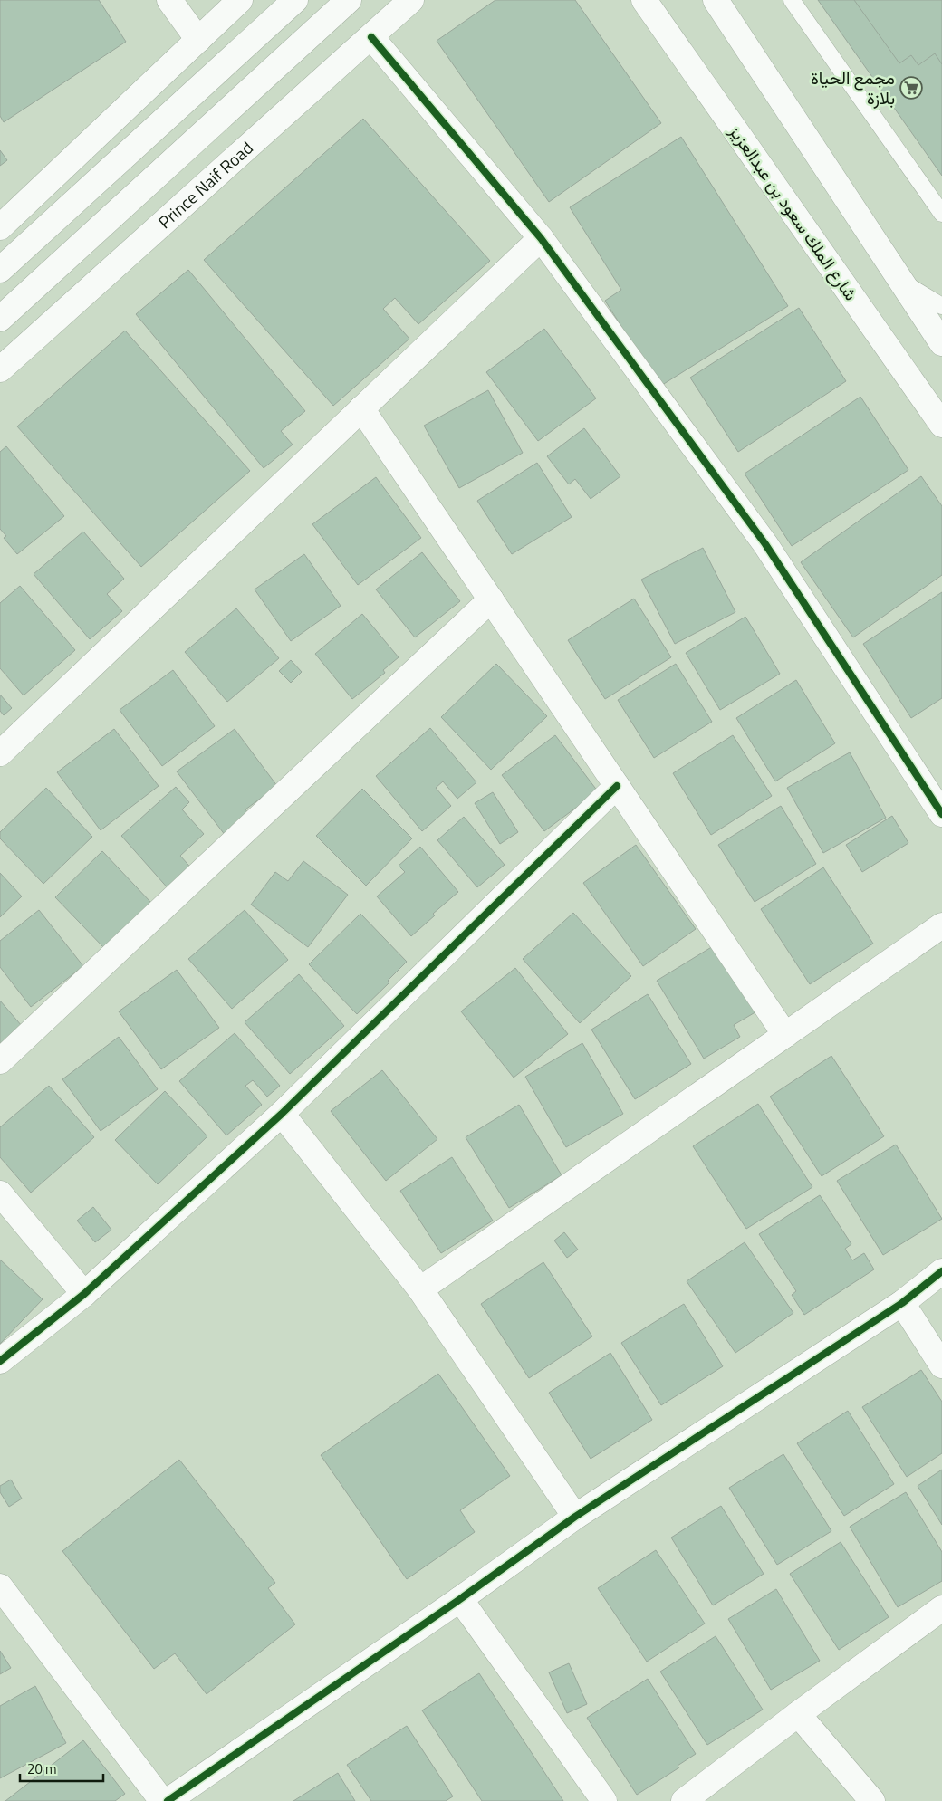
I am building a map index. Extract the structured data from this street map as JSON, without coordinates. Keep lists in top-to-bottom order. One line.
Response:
{"streets":{"street":["Prince Naif Road","شارع الملك سعود بن عبدالعزيز"]},"places":{"supermarket":["مجمع الحياة بلازة"]},"scale_bar":"20 m"}
